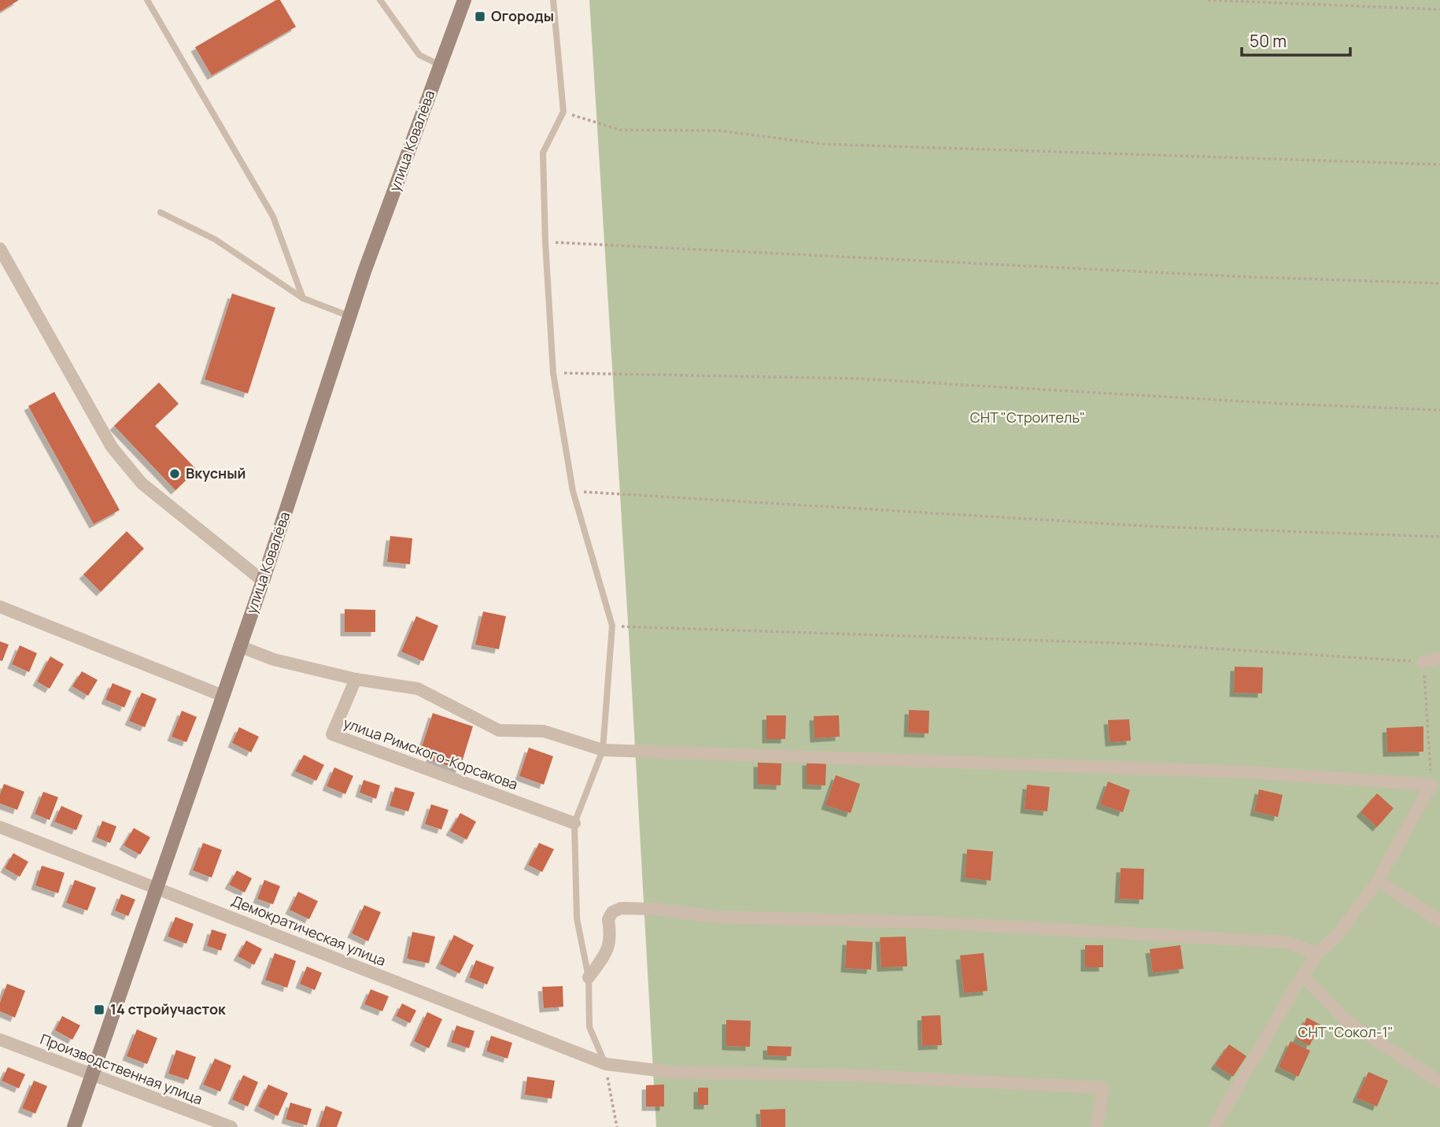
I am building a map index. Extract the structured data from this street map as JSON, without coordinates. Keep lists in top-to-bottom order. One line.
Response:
{"streets":{"street":["улица Ковалёва","улица Римского-Корсакова","Демократическая улица","Производственная улица"]},"crossings":[["улица Ковалёва","Демократическая улица"],["улица Ковалёва","Производственная улица"]],"parks":["СНТ \"Строитель\"","СНТ \"Сокол-1\""],"places":{"transit":["Огороды","14 стройучасток"],"other":["Вкусный"]},"scale_bar":"50 m"}
